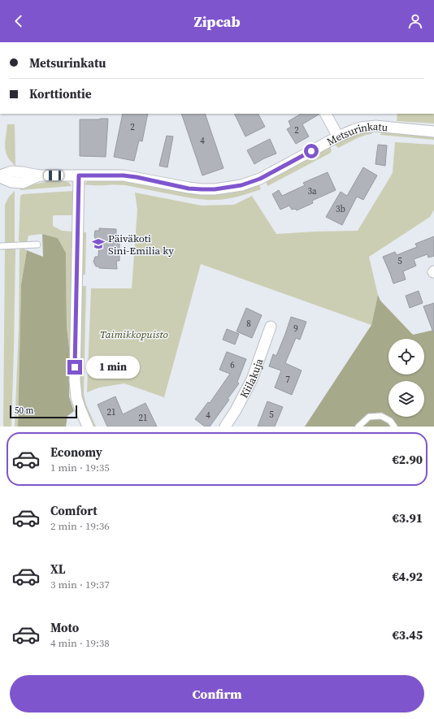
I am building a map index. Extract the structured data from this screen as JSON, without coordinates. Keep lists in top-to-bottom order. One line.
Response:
{"streets":{"street":["Metsurinkatu","Kiilakuja"]},"parks":["Taimikkopuisto"],"places":{"school or university":["Päiväkoti Sini-Emilia ky"]},"house_numbers":["2","2","4","3a","3b","5","8","9","6","7","21","5","4","21"],"scale_bar":"50 m","page":{"header":"Zipcab","banner":["Metsurinkatu","Korttiontie"],"bubble":"1 min","scale":"50 m","list":[{"name":"Economy","note":"1 min · 19:35","value":"€2.90"},{"name":"Comfort","note":"2 min · 19:36","value":"€3.91"},{"name":"XL","note":"3 min · 19:37","value":"€4.92"},{"name":"Moto","note":"4 min · 19:38","value":"€3.45"}],"buttons":"Confirm"}}
